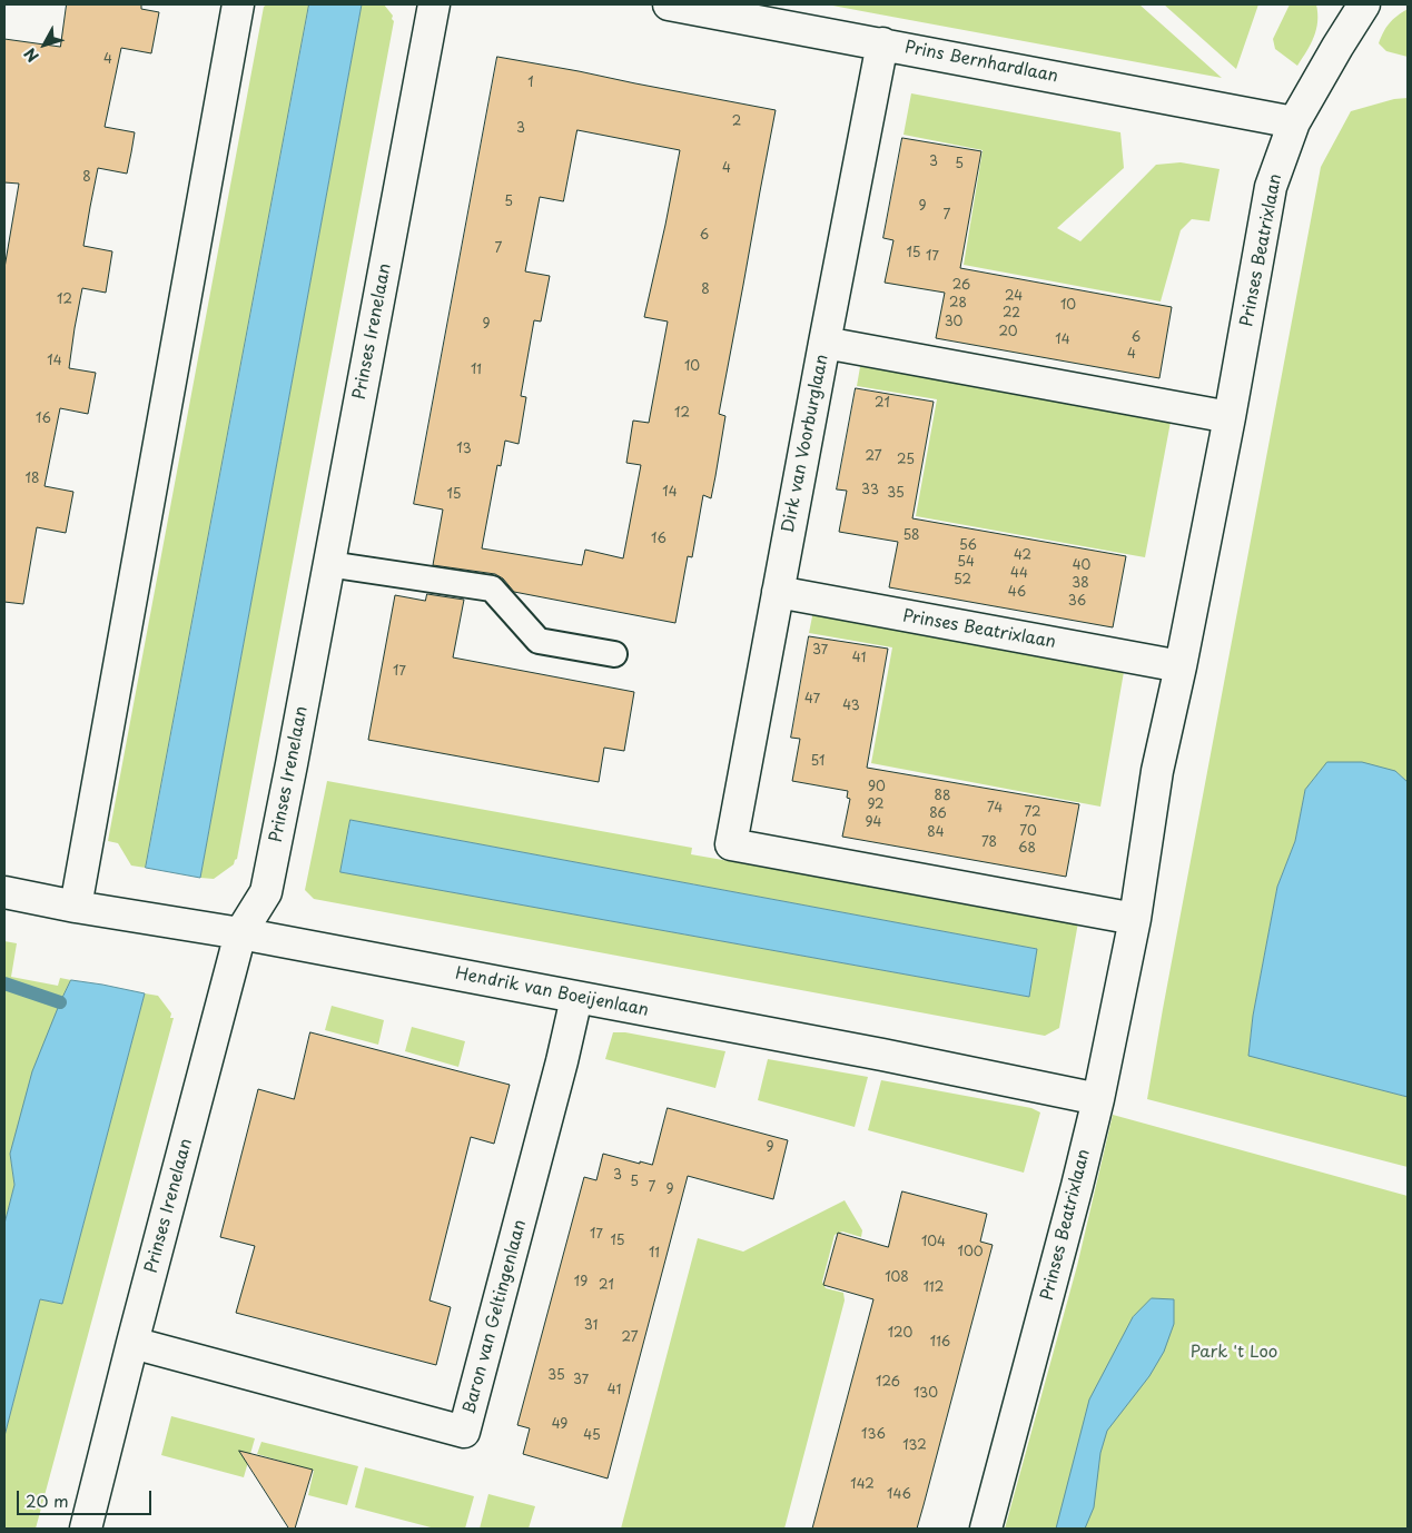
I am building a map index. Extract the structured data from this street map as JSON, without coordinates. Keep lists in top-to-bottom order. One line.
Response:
{"streets":{"street":["Prins Bernhardlaan","Prinses Beatrixlaan","Prinses Irenelaan","Dirk van Voorburglaan","Hendrik van Boeijenlaan","Baron van Geltingenlaan"]},"crossings":[["Prins Bernhardlaan","Prinses Beatrixlaan"],["Prins Bernhardlaan","Dirk van Voorburglaan"],["Prinses Beatrixlaan","Dirk van Voorburglaan"],["Prinses Beatrixlaan","Hendrik van Boeijenlaan"],["Prinses Irenelaan","Hendrik van Boeijenlaan"],["Prinses Irenelaan","Baron van Geltingenlaan"],["Hendrik van Boeijenlaan","Baron van Geltingenlaan"]],"parks":["Park 't Loo"],"house_numbers":["4","1","2","3","3","5","4","8","5","9","7","6","7","15","17","26","8","24","12","28","10","22","30","9","20","6","14","4","14","10","11","21","12","16","13","27","25","18","33","14","35","15","58","16","56","42","54","40","44","52","38","46","36","37","41","17","47","43","51","90","88","92","74","72","86","94","70","84","78","68","9","3","5","7","9","17","15","104","100","11","108","19","21","112","31","120","27","116","35","37","126","41","130","49","136","45","132","142","146"],"scale_bar":"20 m","north":"bottom left"}
